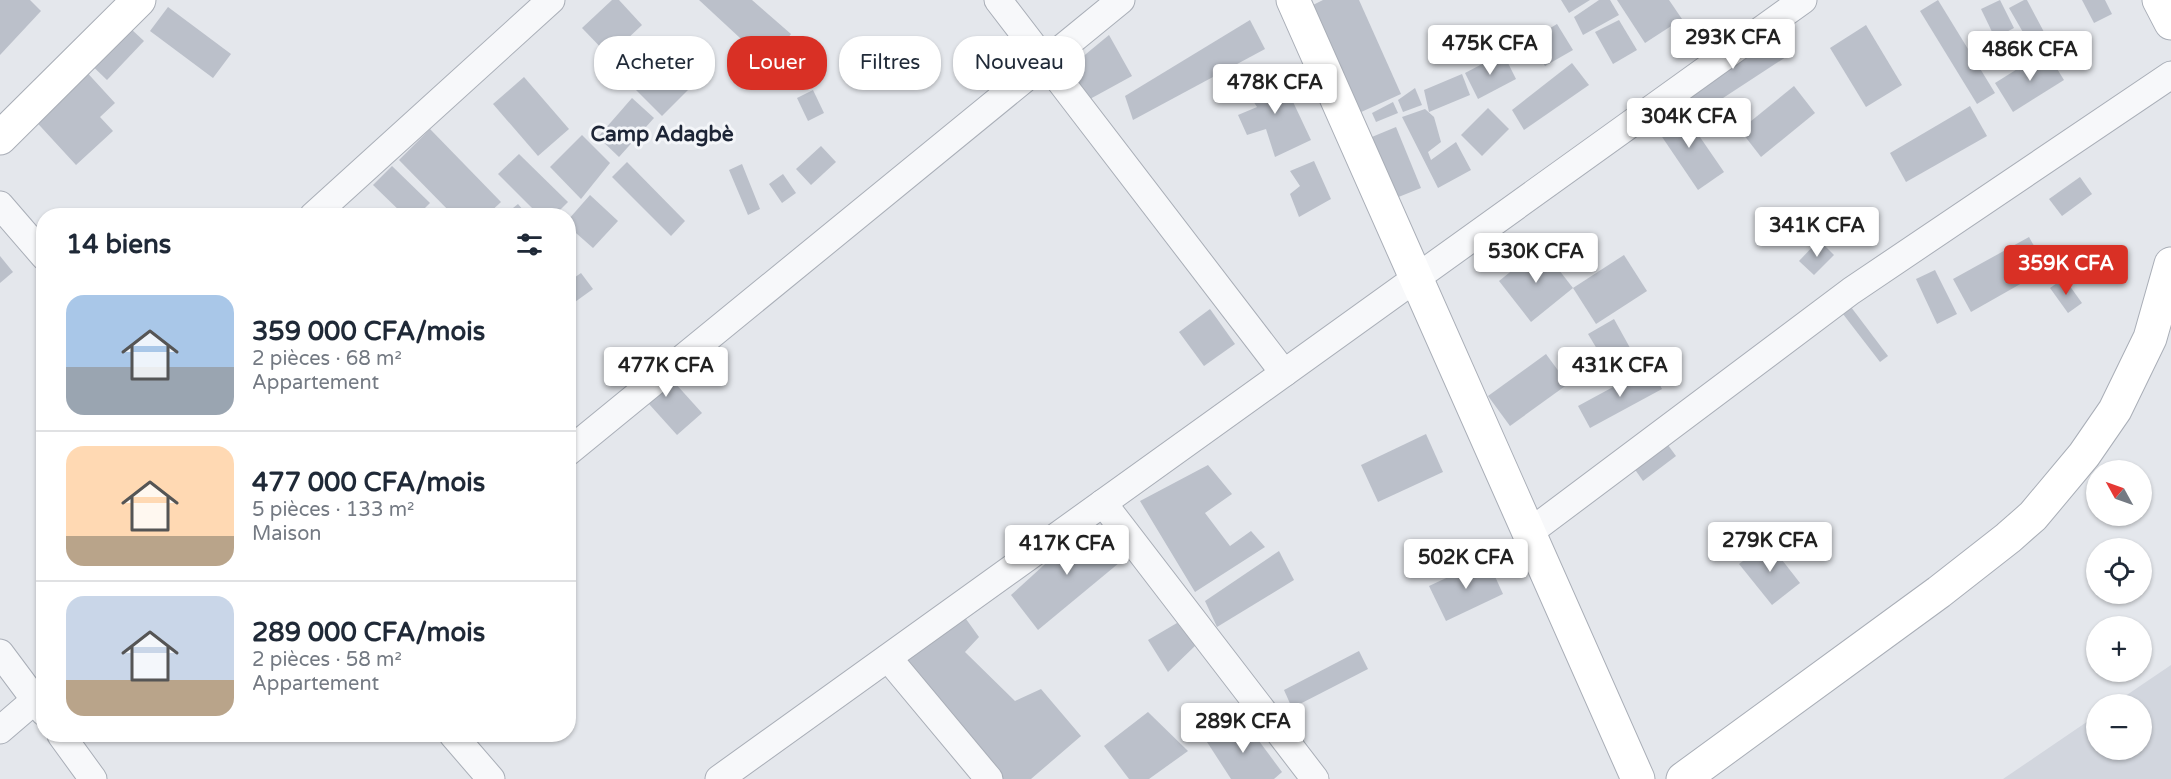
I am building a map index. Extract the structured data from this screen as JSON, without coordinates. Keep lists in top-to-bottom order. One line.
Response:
{"districts":["Camp Adagbè"],"north":"top left","page":{"price":["293K CFA","475K CFA","486K CFA","478K CFA","304K CFA","341K CFA","530K CFA","359K CFA","477K CFA","431K CFA","279K CFA","417K CFA","502K CFA","289K CFA"],"chip":["Acheter","Louer","Filtres","Nouveau"],"heading":"14 biens","list":[{"name":"359 000 CFA/mois","note":"2 pièces · 68 m² · Appartement"},{"name":"477 000 CFA/mois","note":"5 pièces · 133 m² · Maison"},{"name":"289 000 CFA/mois","note":"2 pièces · 58 m² · Appartement"}],"map_buttons":["+","−"]}}
